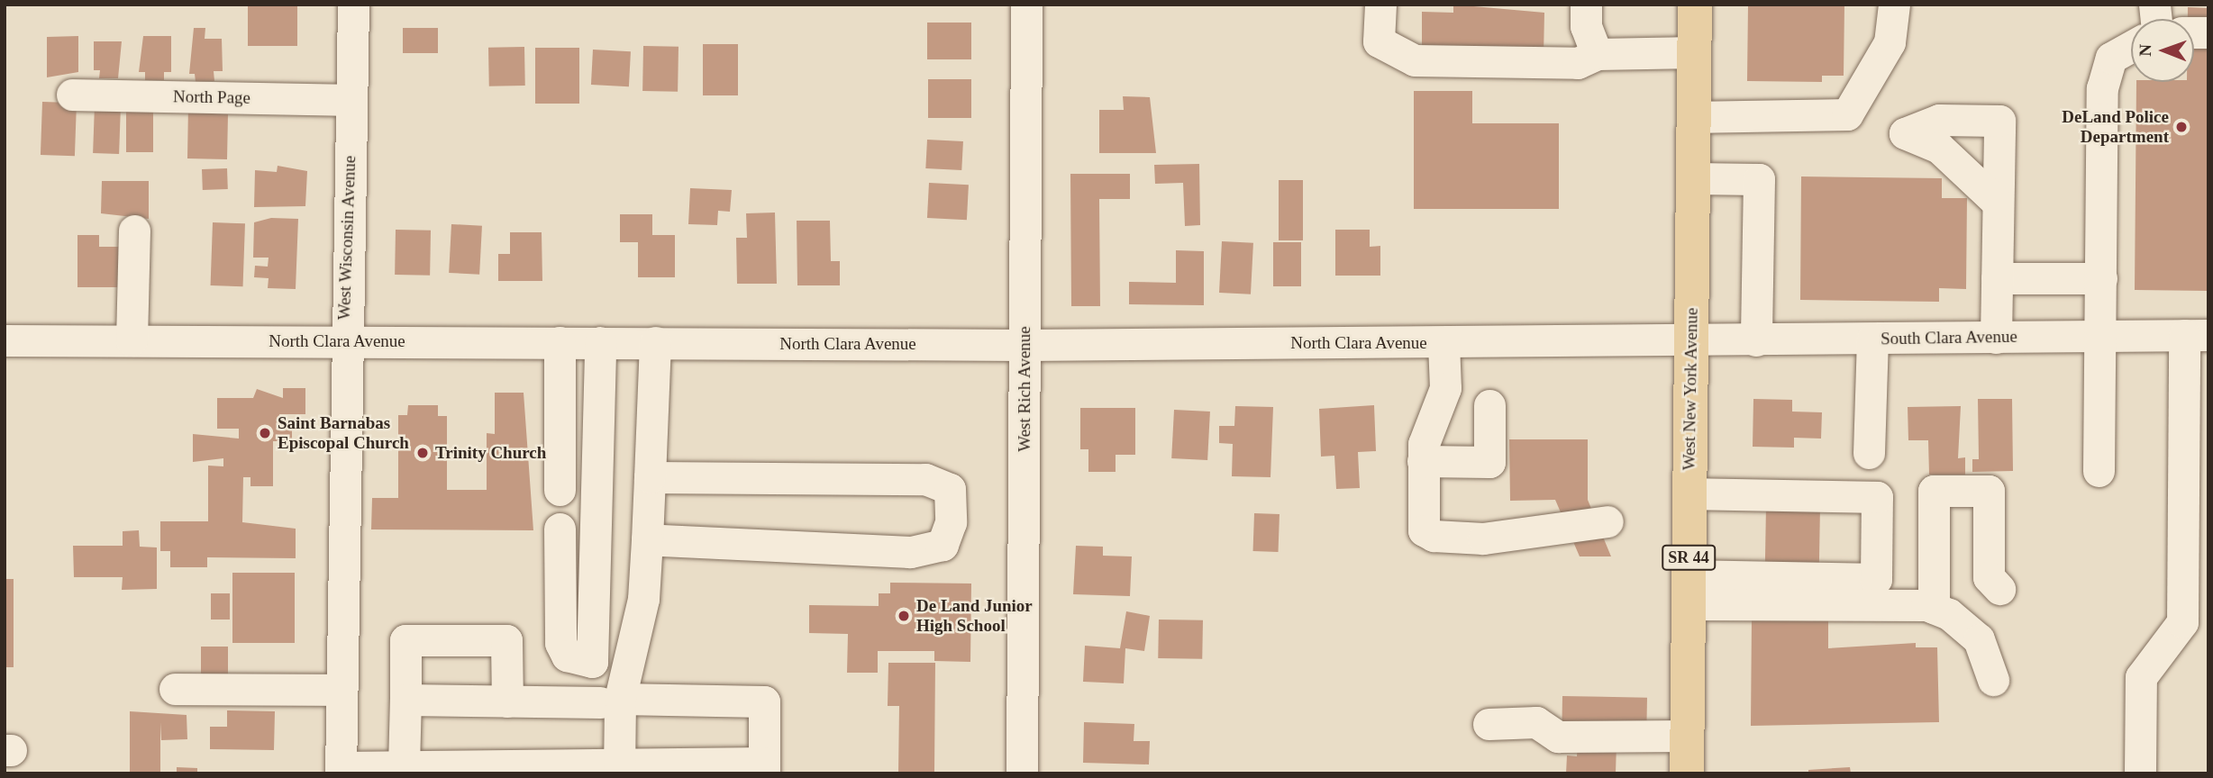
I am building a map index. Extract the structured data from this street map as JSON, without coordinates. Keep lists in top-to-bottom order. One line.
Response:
{"streets":{"main road":["West New York Avenue","SR 44"],"street":["North Page","West Wisconsin Avenue","South Clara Avenue","North Clara Avenue","West Rich Avenue"]},"crossings":[["North Page","West Wisconsin Avenue"],["West Wisconsin Avenue","North Clara Avenue"],["South Clara Avenue","North Clara Avenue"],["South Clara Avenue","West New York Avenue"],["North Clara Avenue","West Rich Avenue"],["North Clara Avenue","West New York Avenue"]],"places":["DeLand Police Department","Saint Barnabas Episcopal Church","Trinity Church","De Land Junior High School"],"north":"left"}
